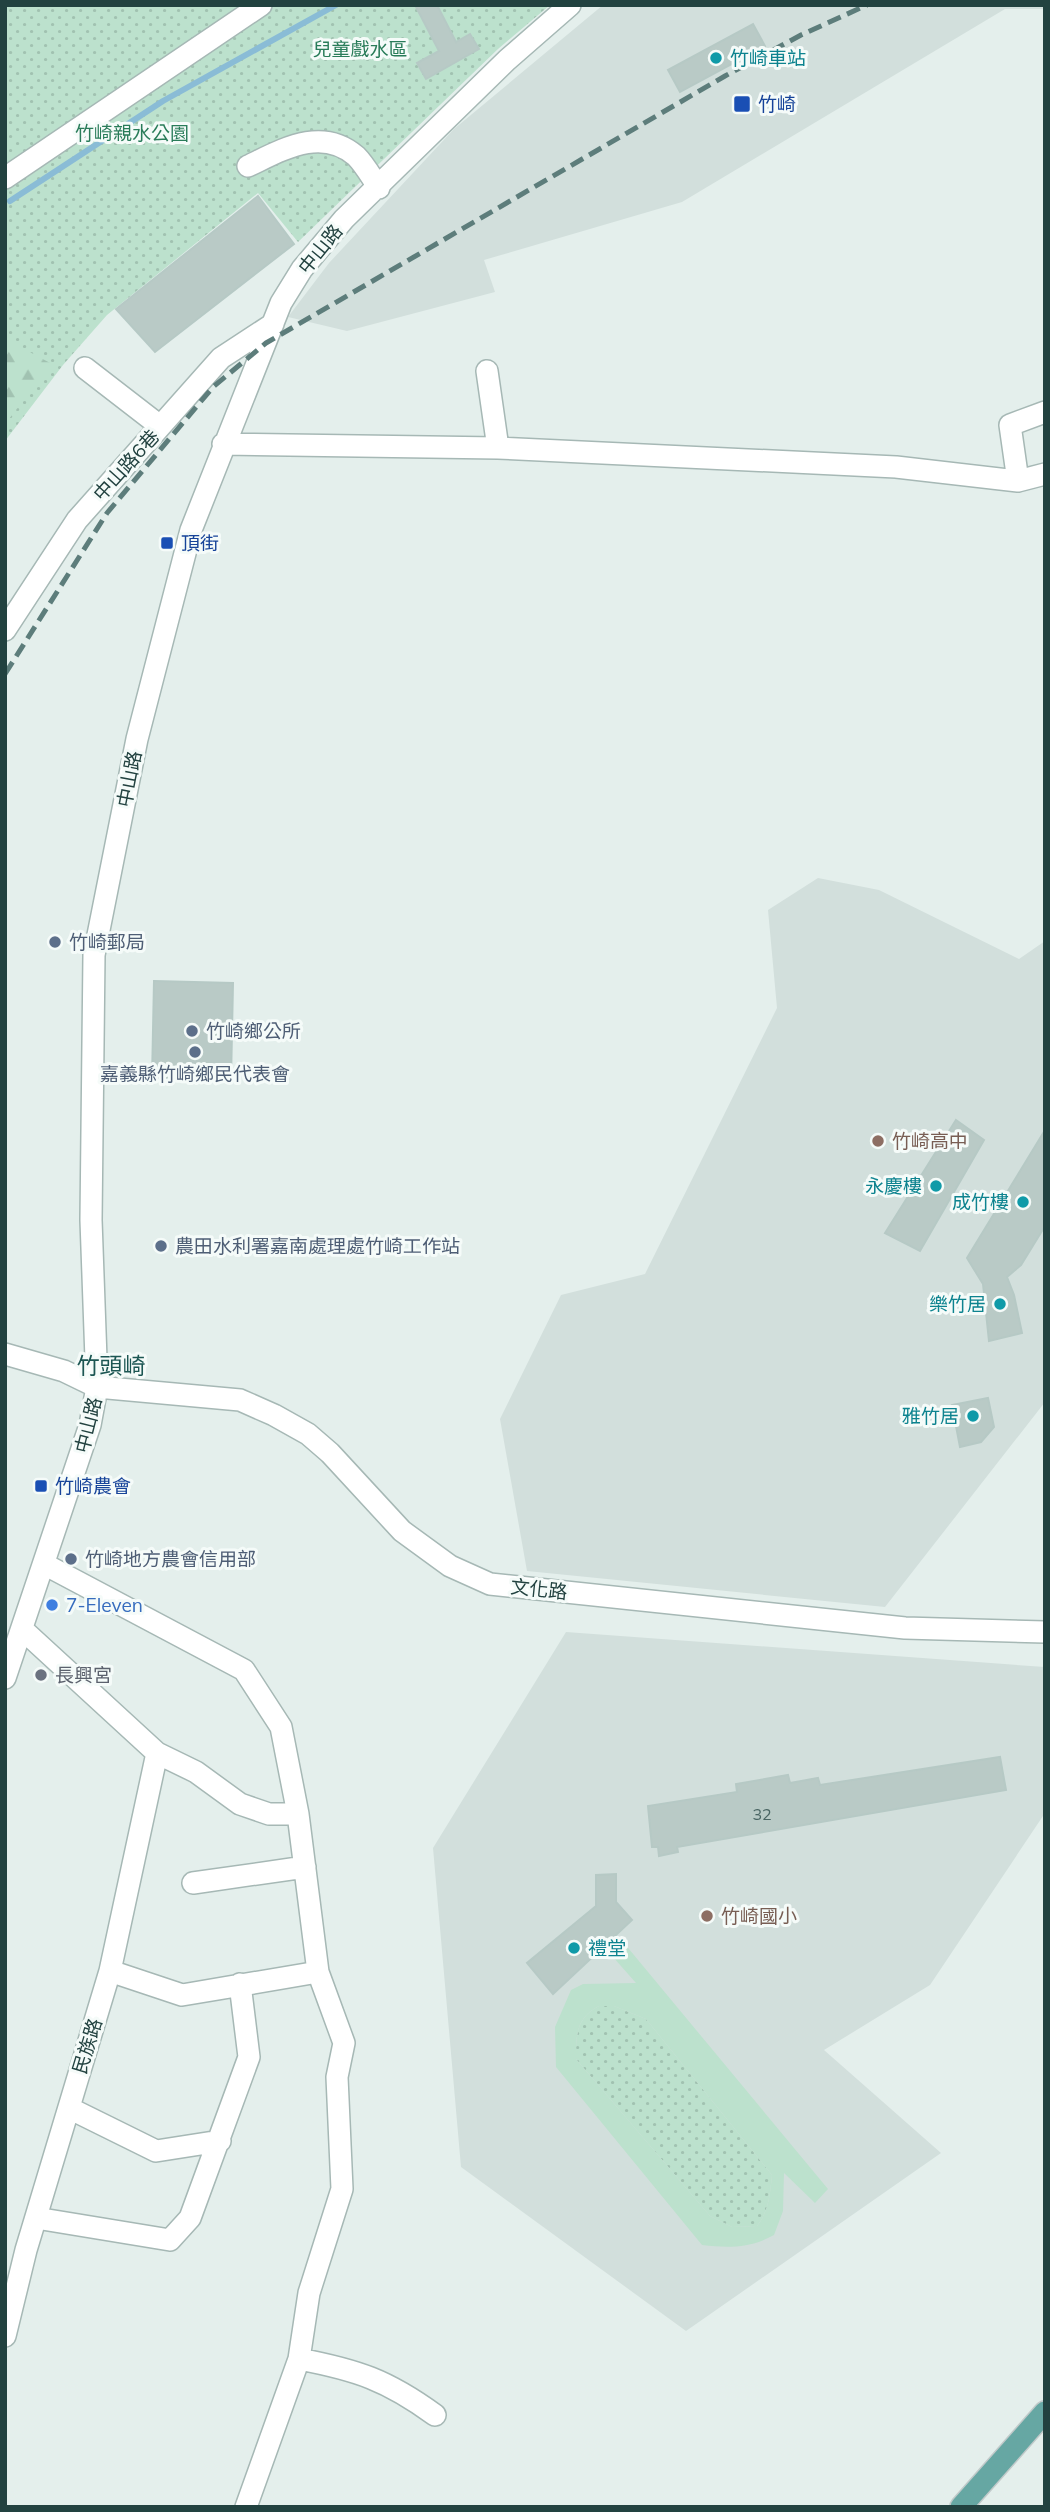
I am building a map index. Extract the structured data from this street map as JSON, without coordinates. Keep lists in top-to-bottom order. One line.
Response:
{"streets":{"street":["中山路","中山路6巷","文化路","民族路"]},"crossings":[["中山路","中山路6巷"],["中山路","文化路"]],"districts":["竹頭崎"],"parks":["兒童戲水區","竹崎親水公園"],"places":{"other":["竹崎車站","竹崎郵局","竹崎鄉公所","嘉義縣竹崎鄉民代表會","竹崎高中","永慶樓","成竹樓","農田水利署嘉南處理處竹崎工作站","樂竹居","雅竹居","竹崎地方農會信用部","7-Eleven","長興宮","竹崎國小","禮堂"],"transit":["竹崎","頂街","竹崎農會"]},"house_numbers":["32"]}
